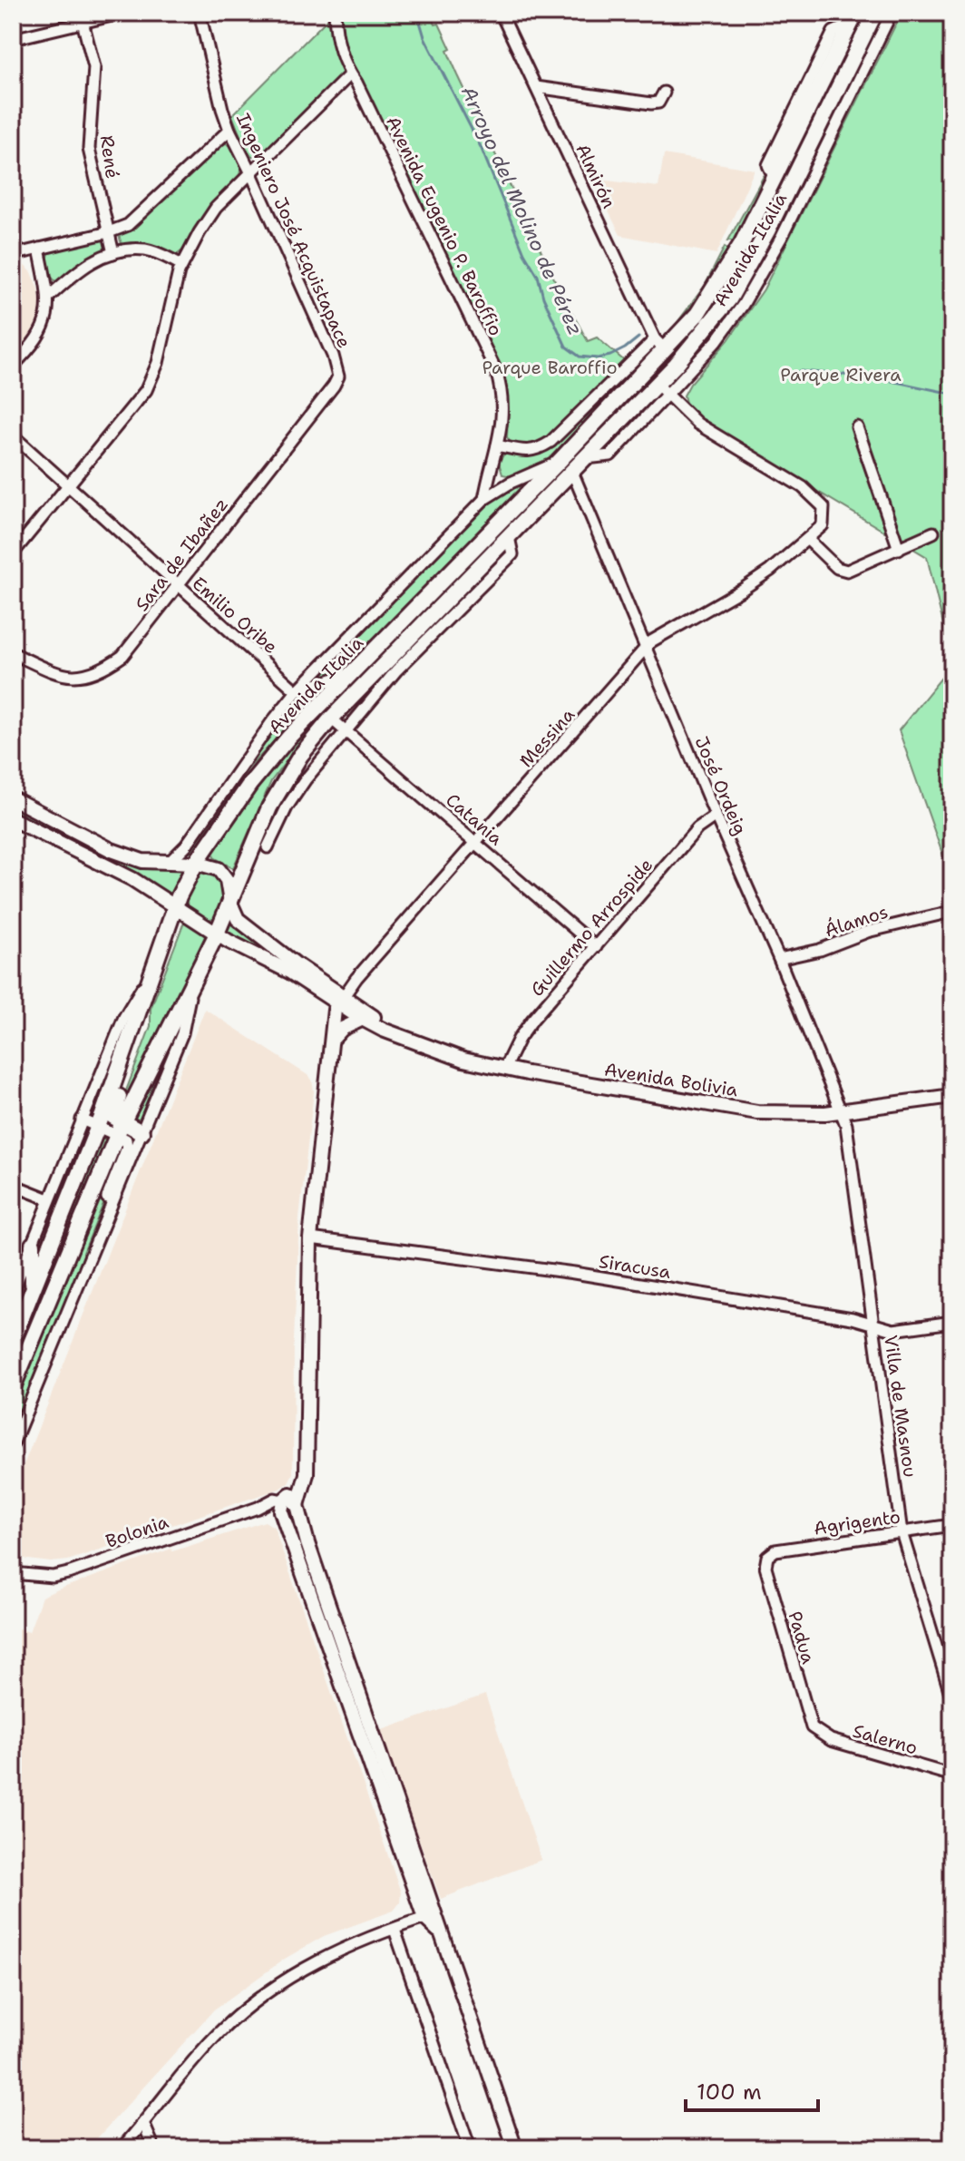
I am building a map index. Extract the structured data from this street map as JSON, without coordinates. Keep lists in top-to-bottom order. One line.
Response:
{"streets":{"main road":["Avenida Italia"],"street":["René","Almirón","Avenida Eugenio P. Baroffio","Ingeniero José Acquistapace","Sara de Ibañez","Emilio Oribe","Messina","José Ordeig","Catania","Álamos","Guillermo Arrospide","Avenida Bolivia","Siracusa","Villa de Masnou","Agrigento","Bolonia","Padua","Salerno"]},"crossings":[["Almirón","Avenida Italia"],["Avenida Eugenio P. Baroffio","Avenida Italia"],["Ingeniero José Acquistapace","Sara de Ibañez"],["Avenida Italia","Emilio Oribe"],["Avenida Italia","José Ordeig"],["Avenida Italia","Catania"],["Avenida Italia","Avenida Bolivia"],["Sara de Ibañez","Emilio Oribe"],["Messina","José Ordeig"],["Messina","Catania"],["Messina","Avenida Bolivia"],["José Ordeig","Álamos"],["José Ordeig","Guillermo Arrospide"],["José Ordeig","Avenida Bolivia"],["José Ordeig","Villa de Masnou"],["Catania","Guillermo Arrospide"],["Guillermo Arrospide","Avenida Bolivia"],["Avenida Bolivia","Villa de Masnou"],["Siracusa","Villa de Masnou"],["Villa de Masnou","Agrigento"],["Agrigento","Padua"],["Padua","Salerno"]],"water":["Arroyo del Molino de Pérez"],"parks":["Parque Baroffio","Parque Rivera"],"scale_bar":"100 m"}
